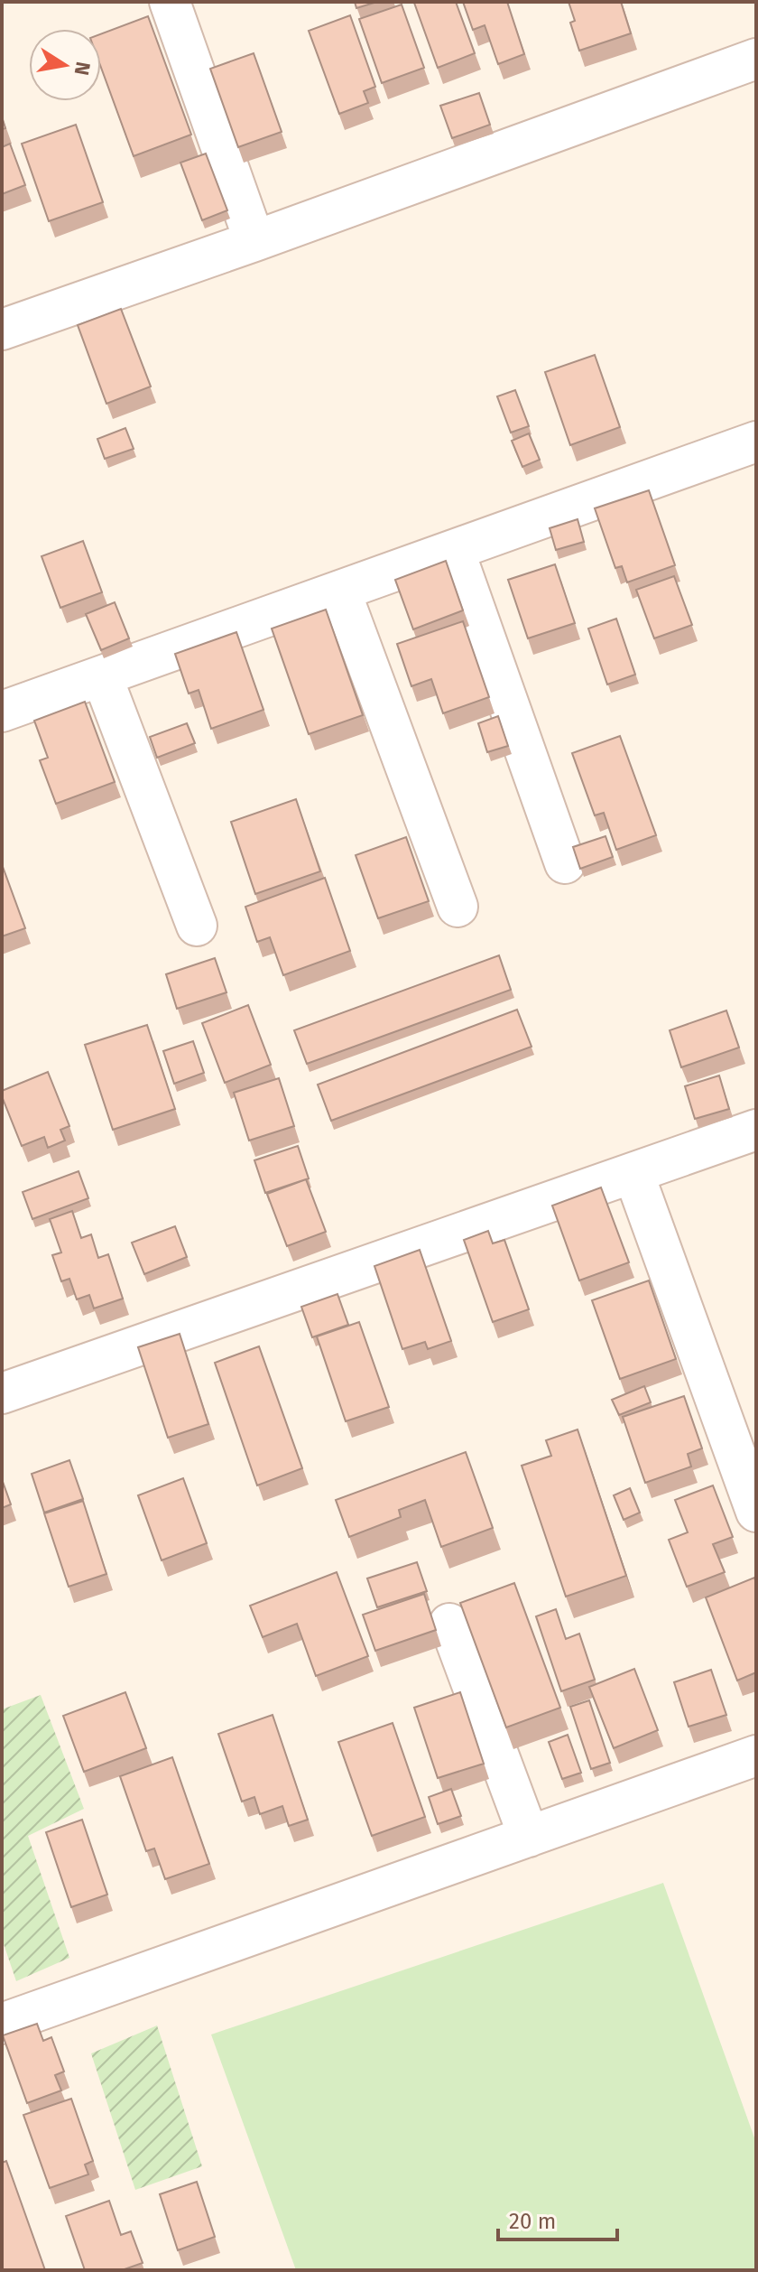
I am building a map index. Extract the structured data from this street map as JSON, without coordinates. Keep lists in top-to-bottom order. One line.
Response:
{"scale_bar":"20 m","north":"right"}
